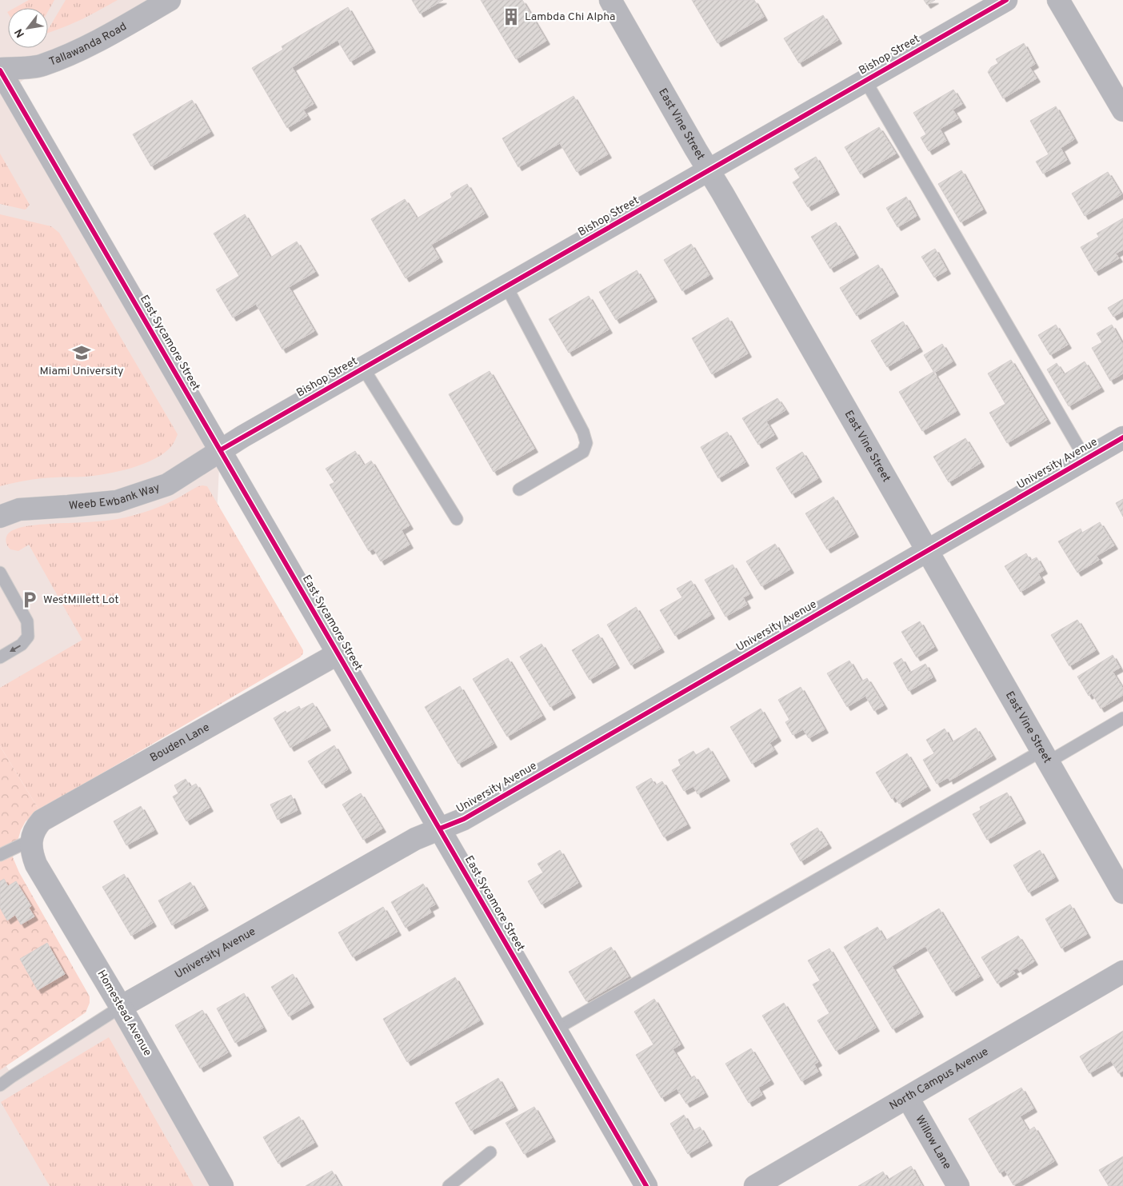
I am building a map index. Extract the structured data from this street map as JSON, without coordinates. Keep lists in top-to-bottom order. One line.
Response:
{"streets":{"street":["Tallawanda Road","Bishop Street","East Vine Street","East Sycamore Street","University Avenue","Weeb Ewbank Way","Bouden Lane","Homestead Avenue","North Campus Avenue","Willow Lane"]},"crossings":[["Tallawanda Road","East Sycamore Street"],["Bishop Street","East Vine Street"],["Bishop Street","East Sycamore Street"],["Bishop Street","Weeb Ewbank Way"],["East Vine Street","University Avenue"],["East Sycamore Street","University Avenue"],["East Sycamore Street","Weeb Ewbank Way"],["East Sycamore Street","Bouden Lane"],["University Avenue","Homestead Avenue"],["Bouden Lane","Homestead Avenue"],["North Campus Avenue","Willow Lane"]],"places":{"building":["Lambda Chi Alpha"],"school or university":["Miami University"],"parking":["WestMillett Lot"]},"north":"bottom left"}
